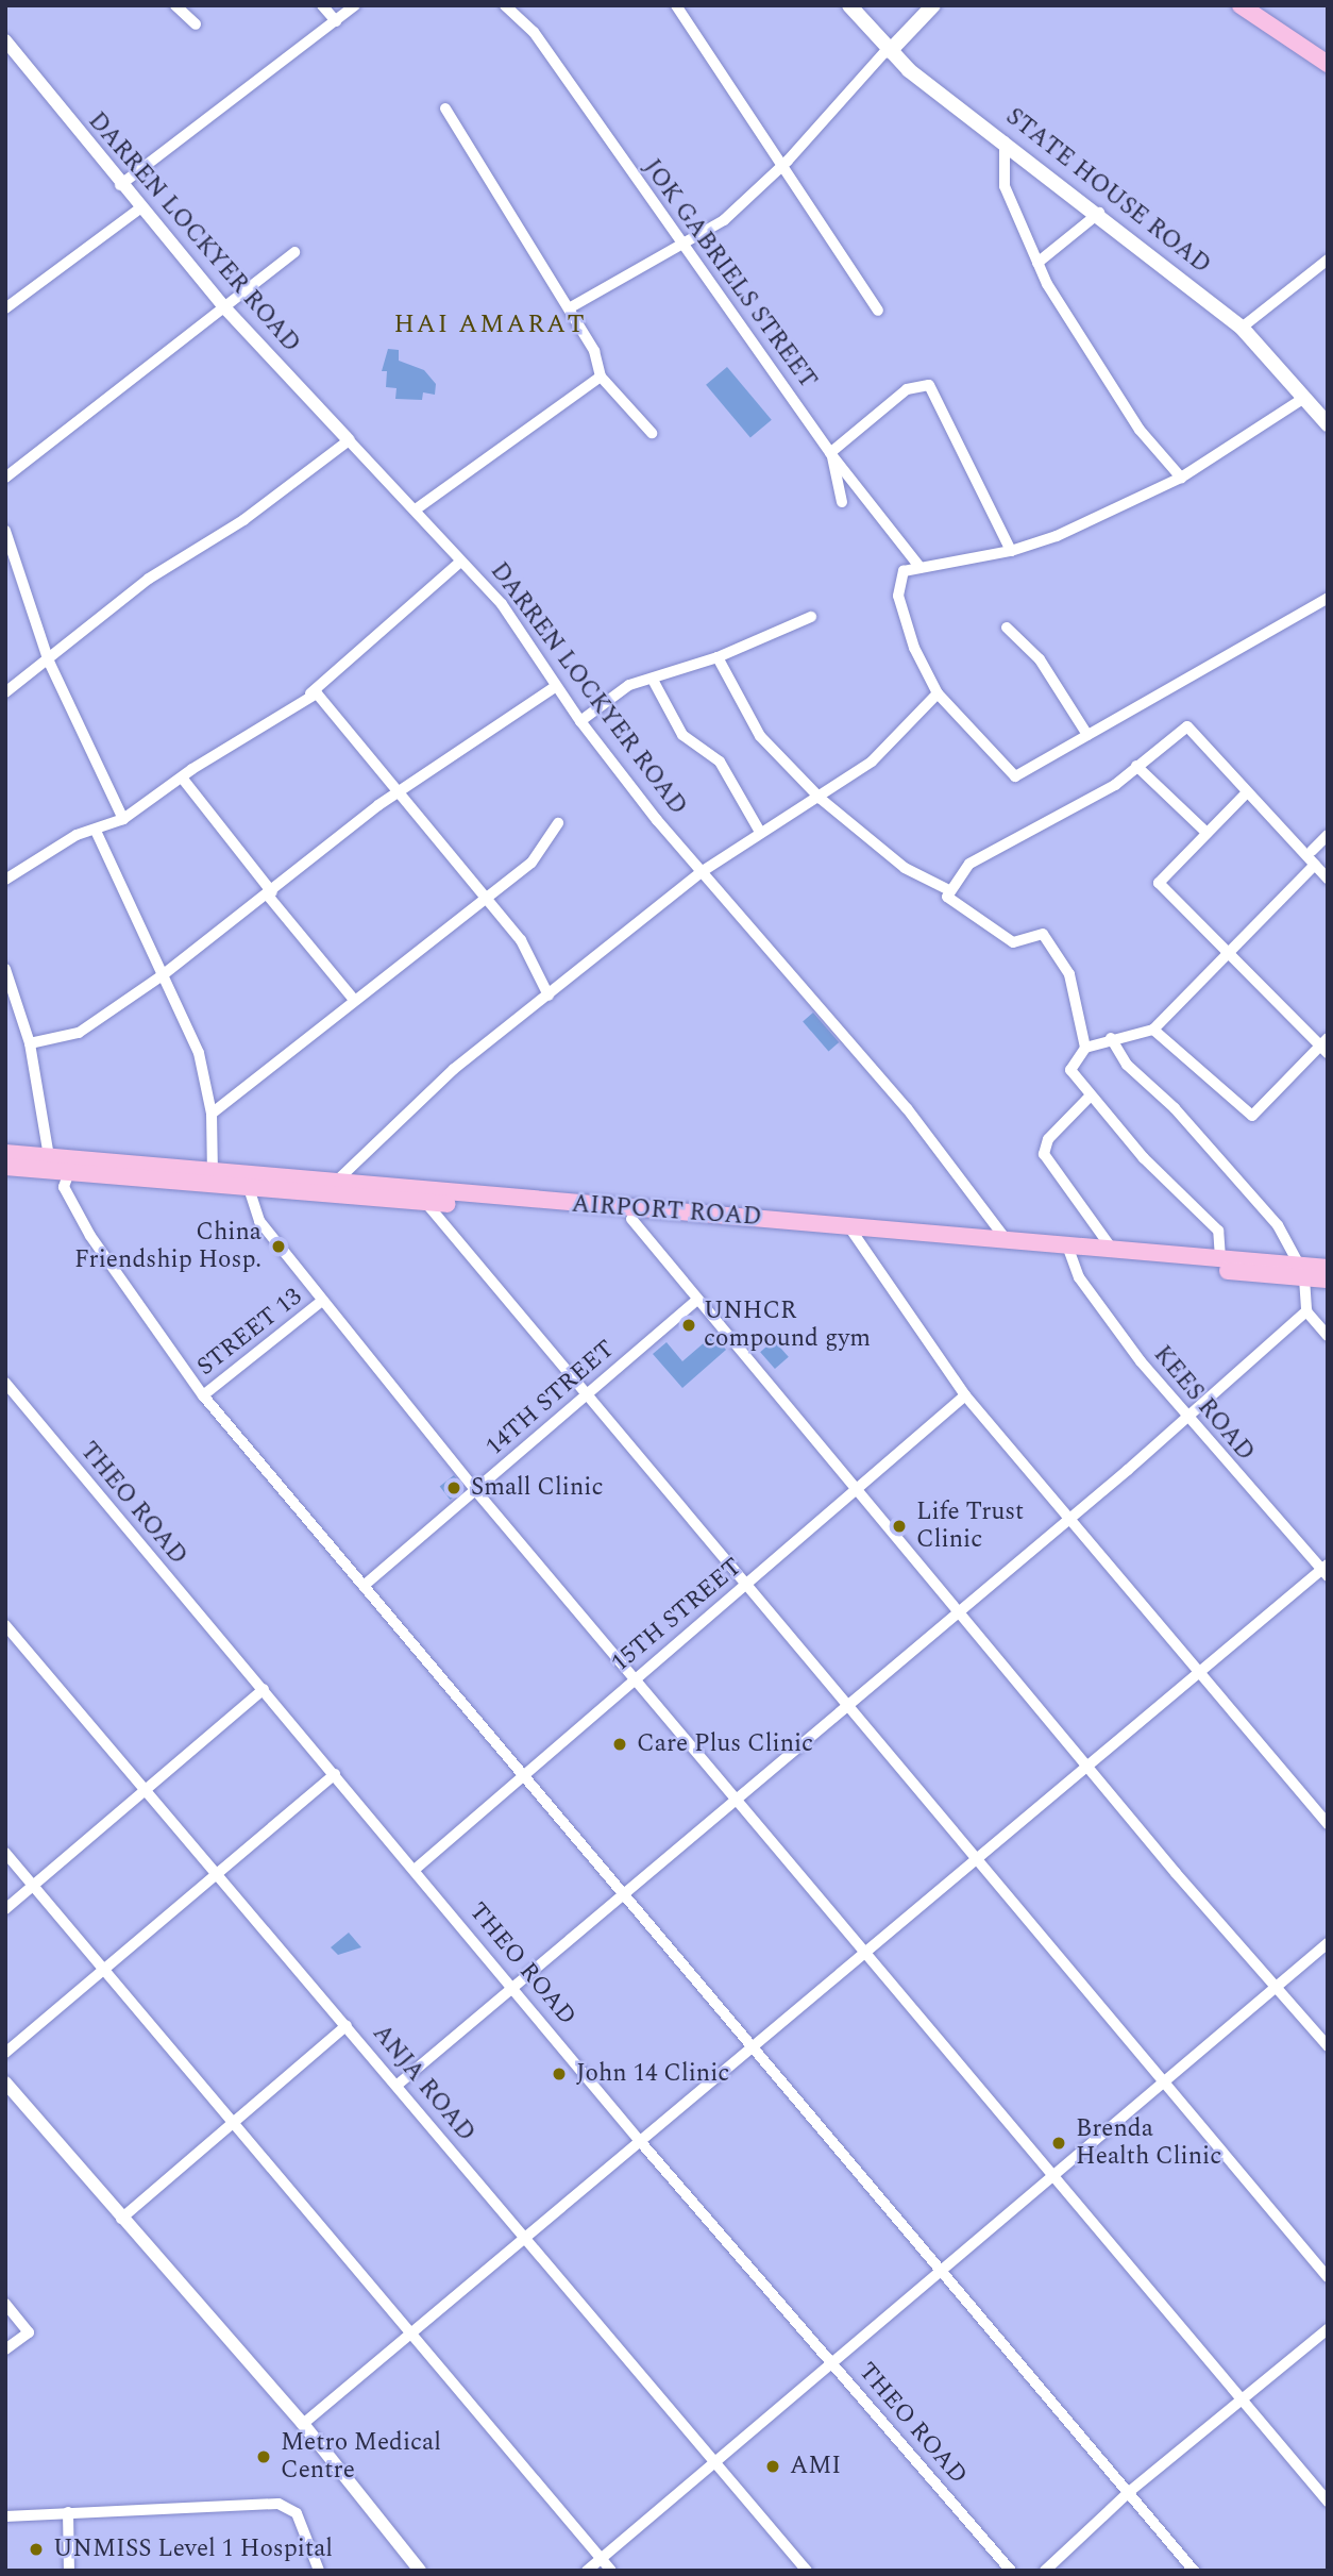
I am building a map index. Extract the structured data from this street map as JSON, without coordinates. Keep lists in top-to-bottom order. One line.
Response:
{"streets":{"main road":["STATE HOUSE ROAD","AIRPORT ROAD"],"street":["DARREN LOCKYER ROAD","JOK GABRIELS STREET","STREET 13","14TH STREET","KEES ROAD","THEO ROAD","15TH STREET","ANJA ROAD"]},"crossings":[["DARREN LOCKYER ROAD","AIRPORT ROAD"],["AIRPORT ROAD","KEES ROAD"],["THEO ROAD","15TH STREET"]],"districts":["HAI AMARAT"],"places":["China Friendship Hosp.","UNHCR compound gym","Small Clinic","Life Trust Clinic","Care Plus Clinic","John 14 Clinic","Brenda Health Clinic","Metro Medical Centre","AMI","UNMISS Level 1 Hospital"]}
